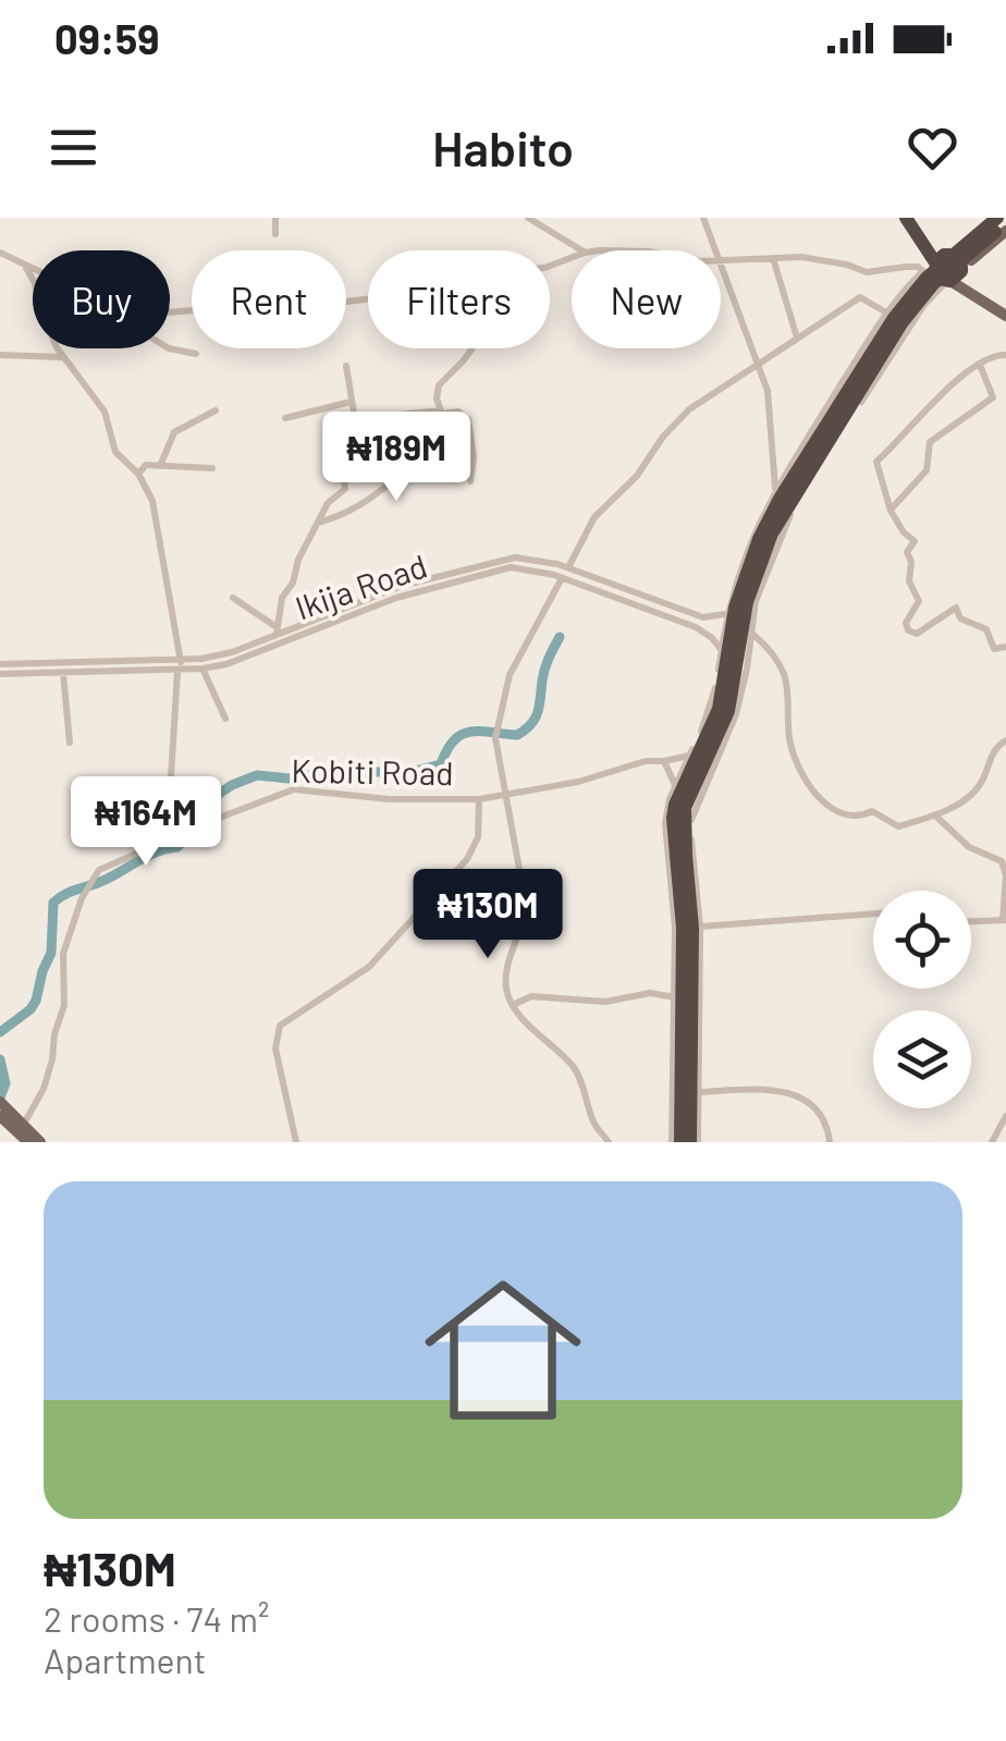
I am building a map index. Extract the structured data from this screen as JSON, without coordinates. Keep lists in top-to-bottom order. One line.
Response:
{"streets":{"street":["Ikija Road","Kobiti Road"]},"page":{"status":"09:59","header":"Habito","chip":["Buy","Rent","Filters","New"],"price":["₦189M","₦164M","₦130M"],"list":[{"name":"₦130M","note":"2 rooms · 74 m² · Apartment"}]}}
